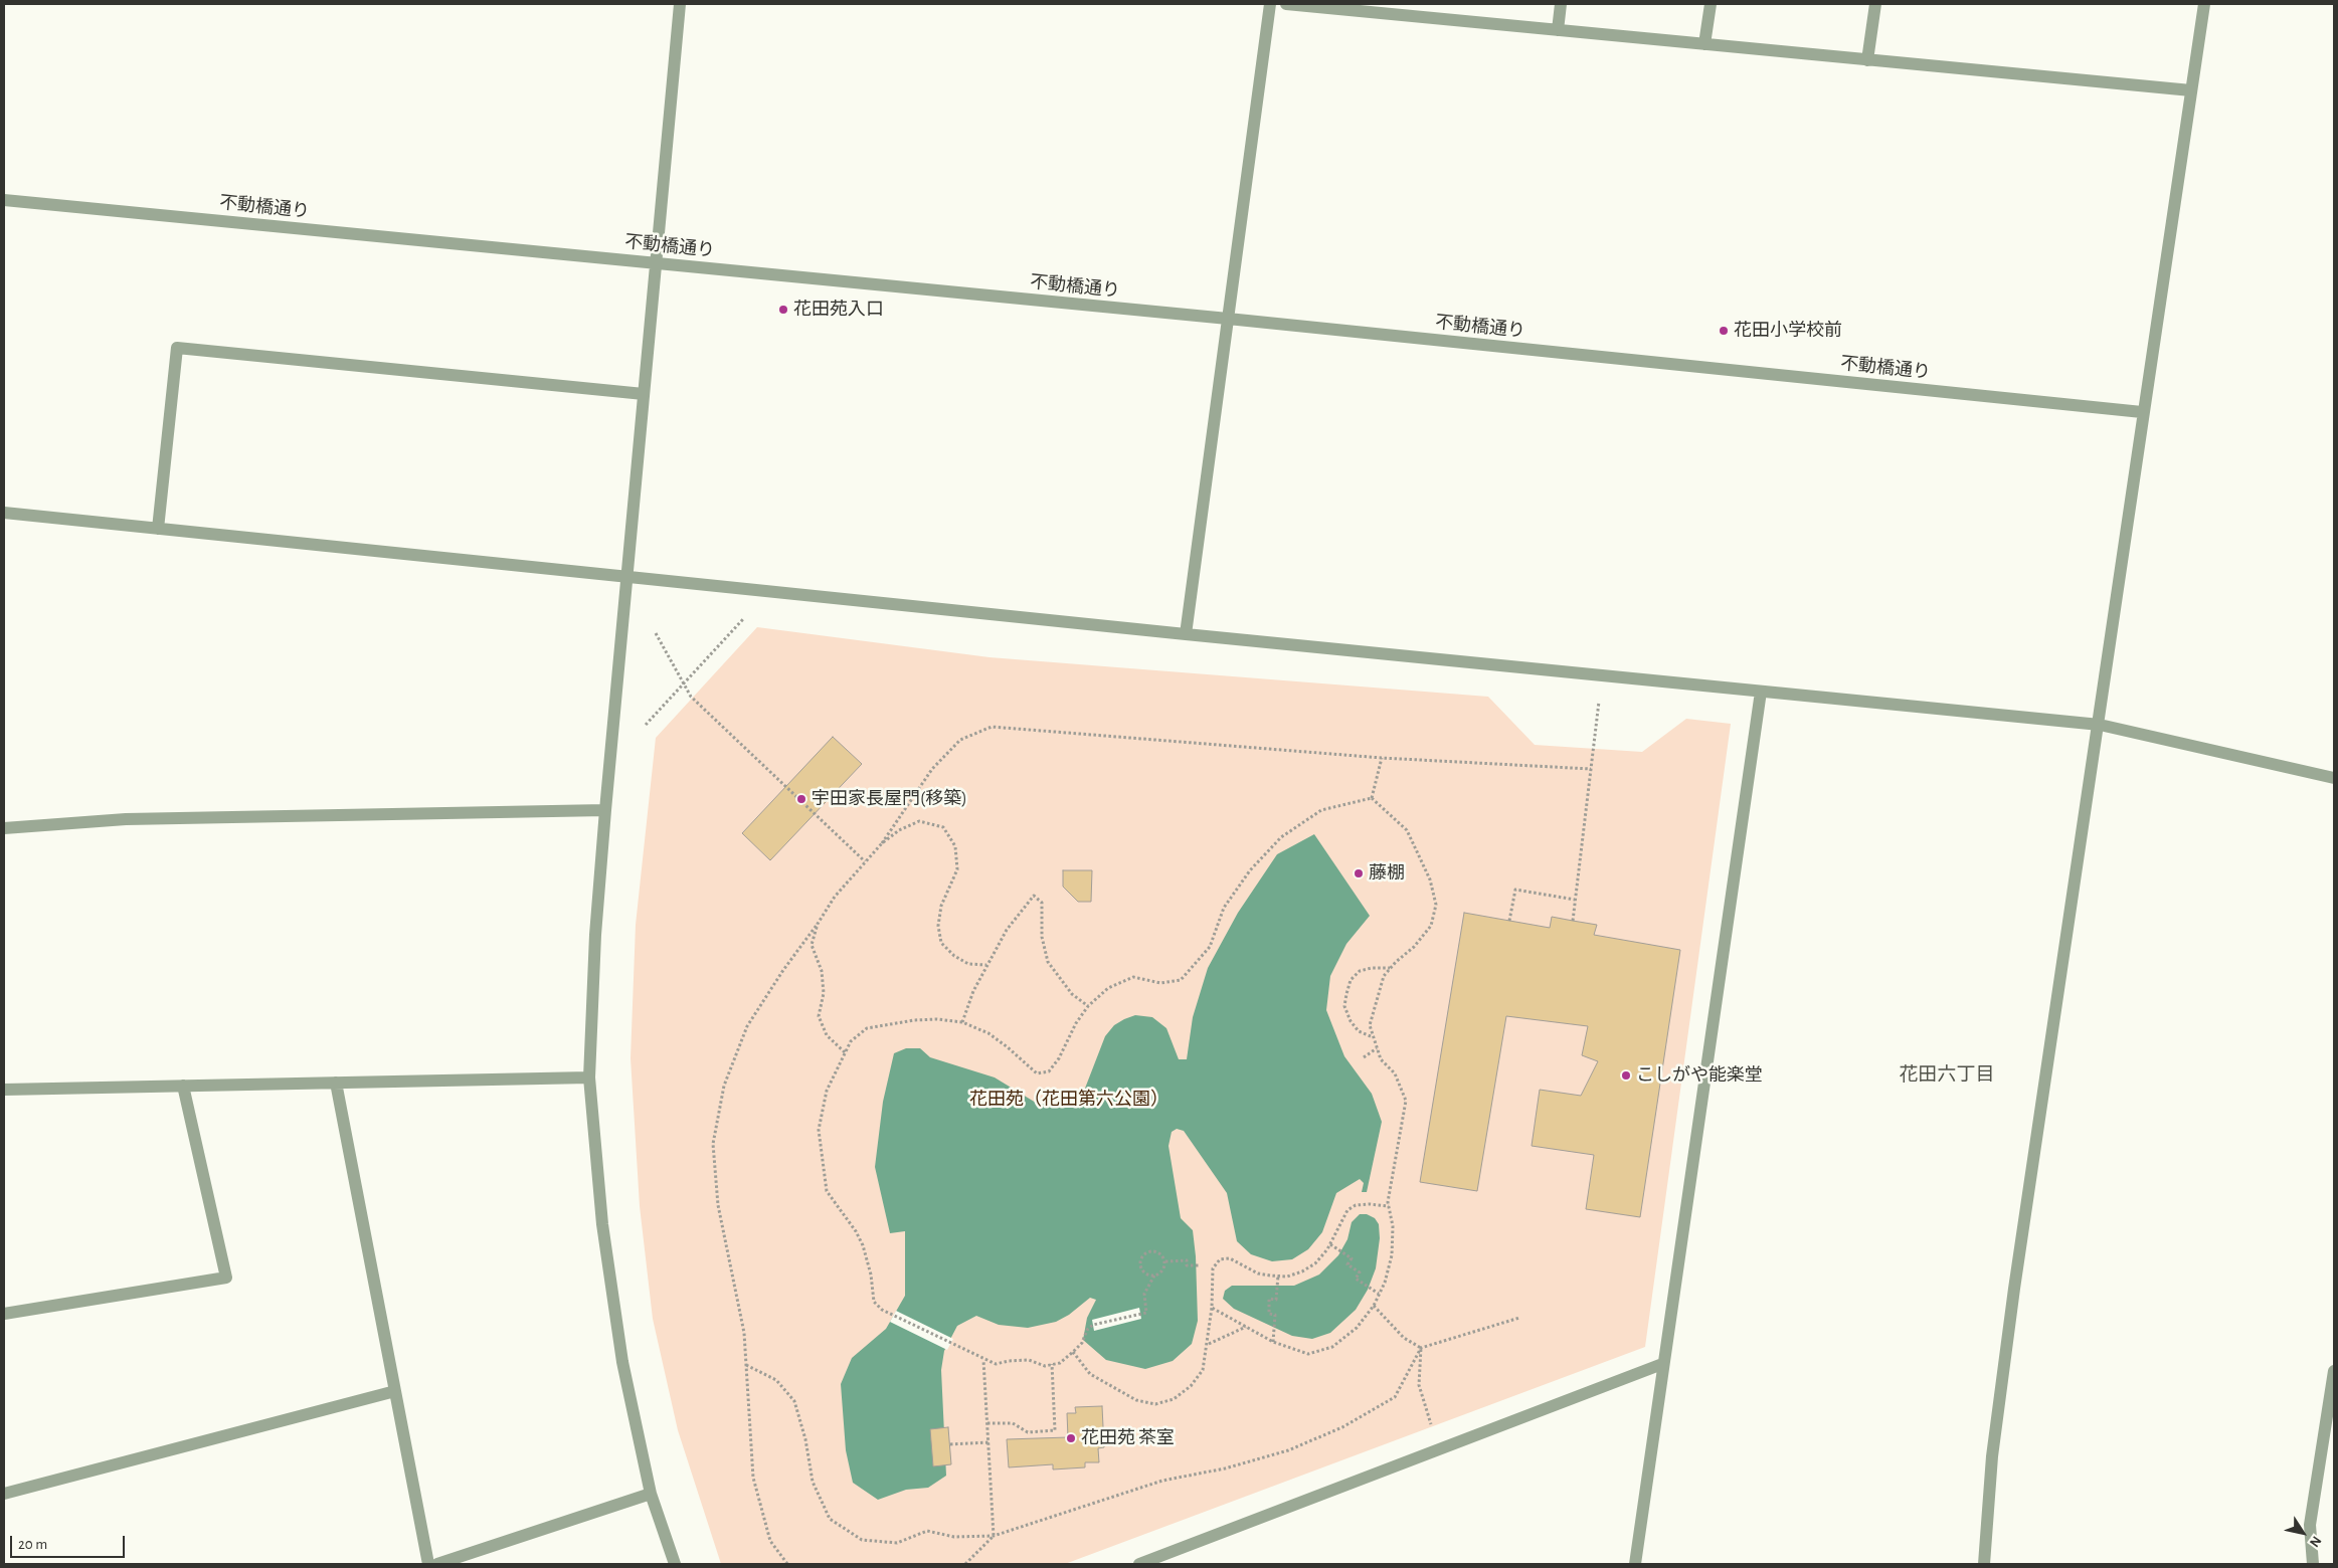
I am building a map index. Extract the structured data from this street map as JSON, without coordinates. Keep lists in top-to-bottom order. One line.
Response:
{"streets":{"street":["不動橋通り"]},"districts":["花田六丁目"],"parks":["花田苑（花田第六公園）"],"places":["花田苑入口","花田小学校前","宇田家長屋門(移築)","藤棚","こしがや能楽堂","花田苑 茶室"],"scale_bar":"20 m","north":"bottom right"}
